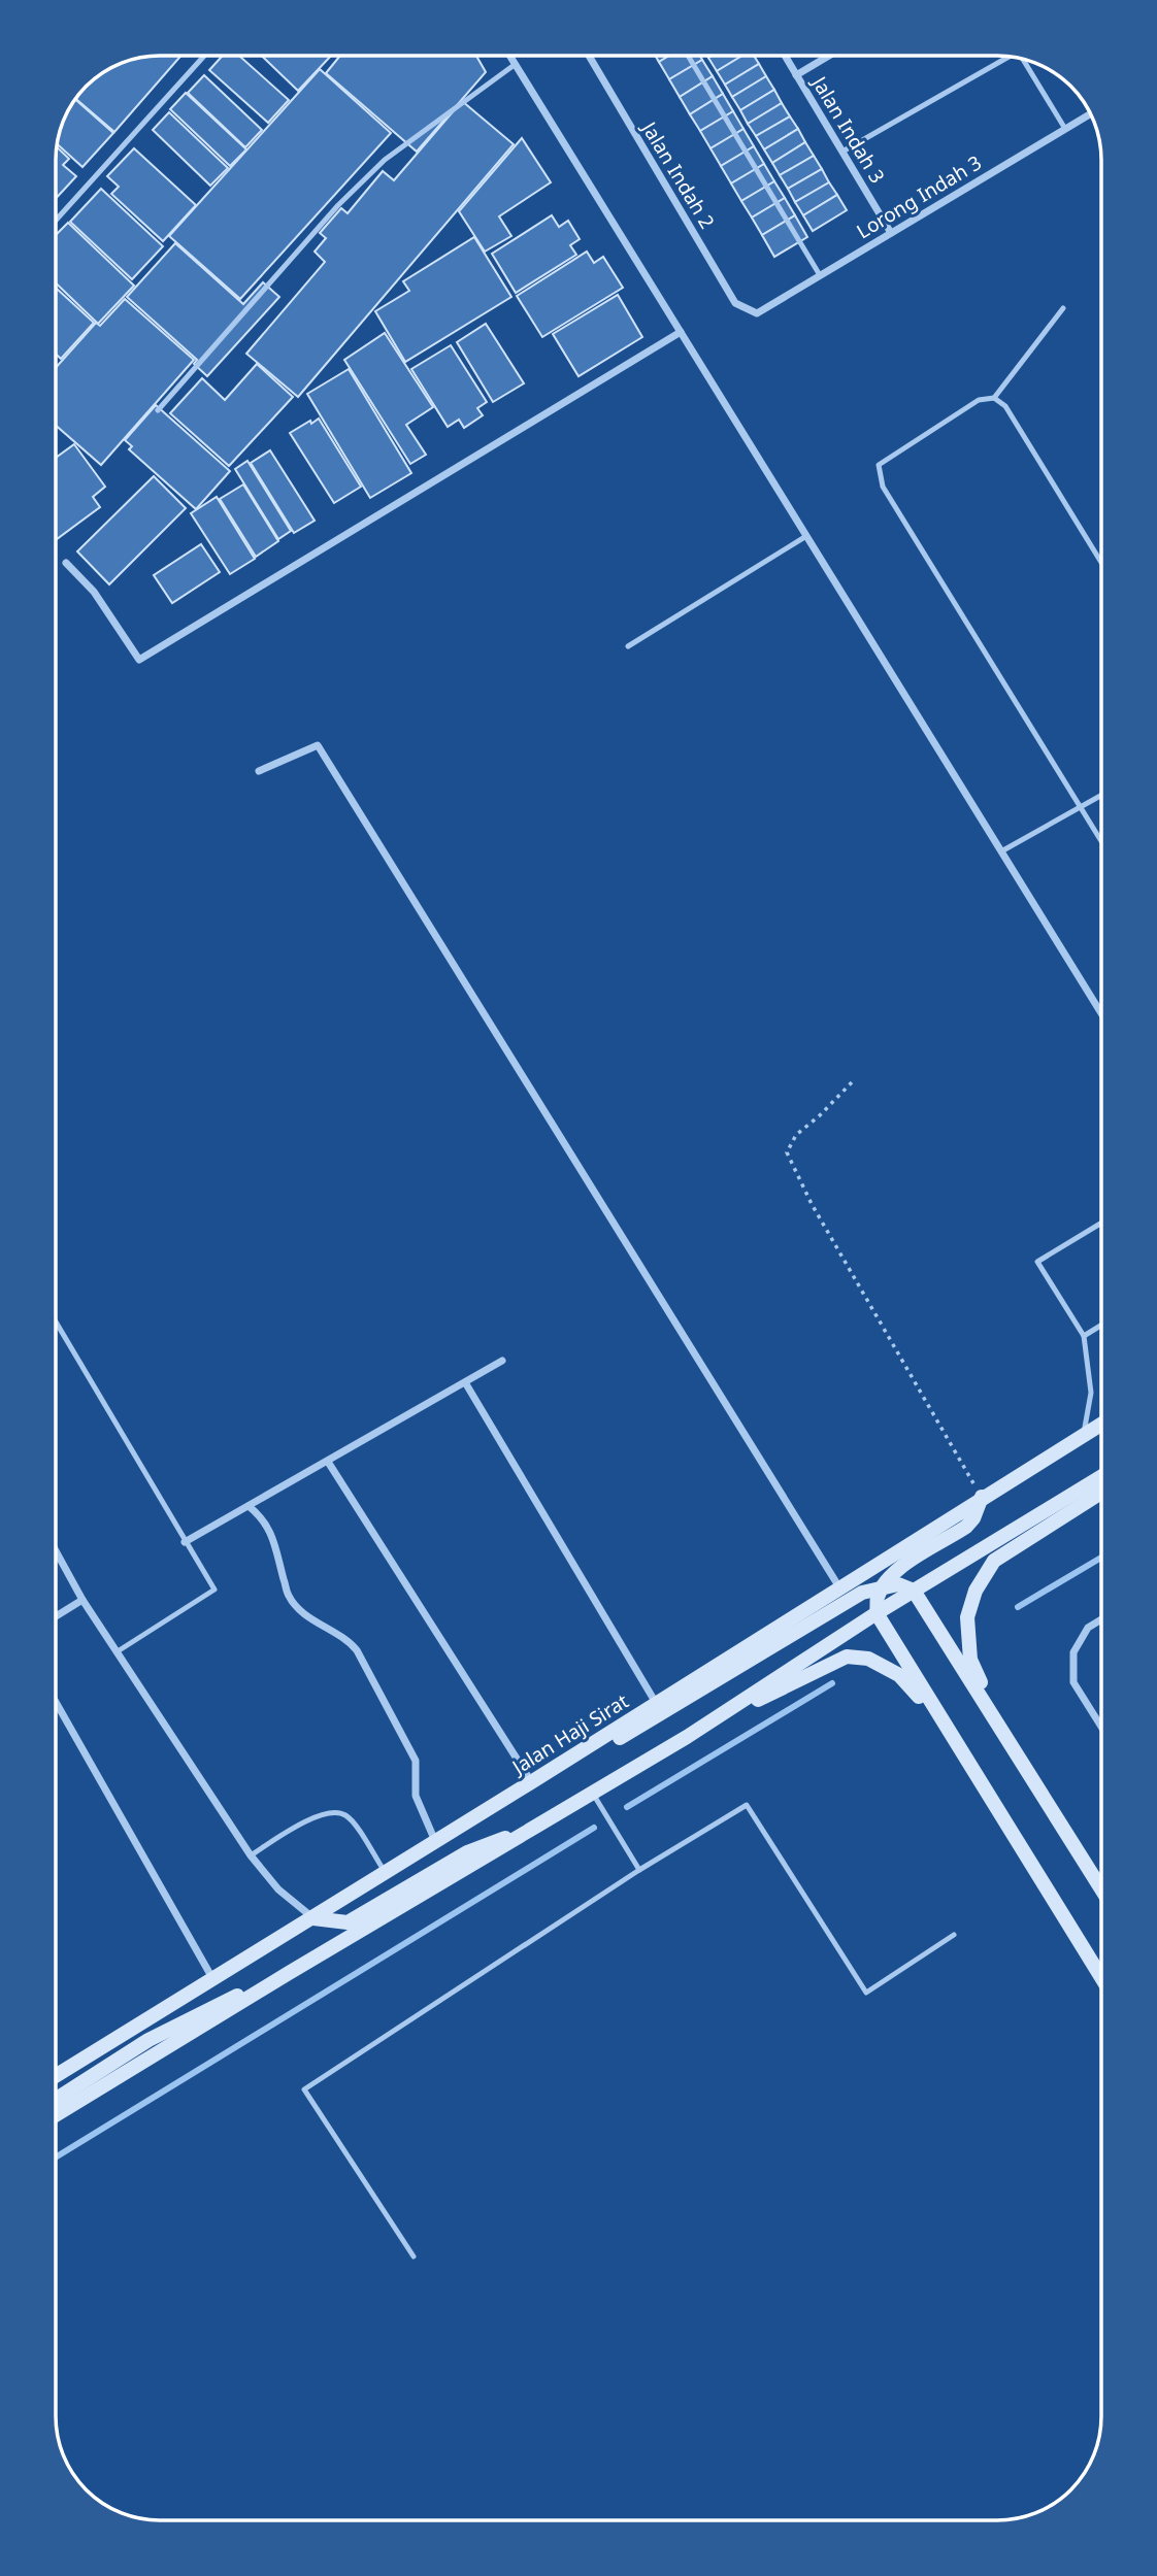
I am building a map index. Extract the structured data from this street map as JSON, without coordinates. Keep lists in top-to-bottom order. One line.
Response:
{"streets":{"main road":["Jalan Haji Sirat"],"street":["Jalan Indah 3","Jalan Indah 2","Lorong Indah 3"]},"crossings":[["Jalan Indah 3","Lorong Indah 3"],["Jalan Indah 2","Lorong Indah 3"]]}
